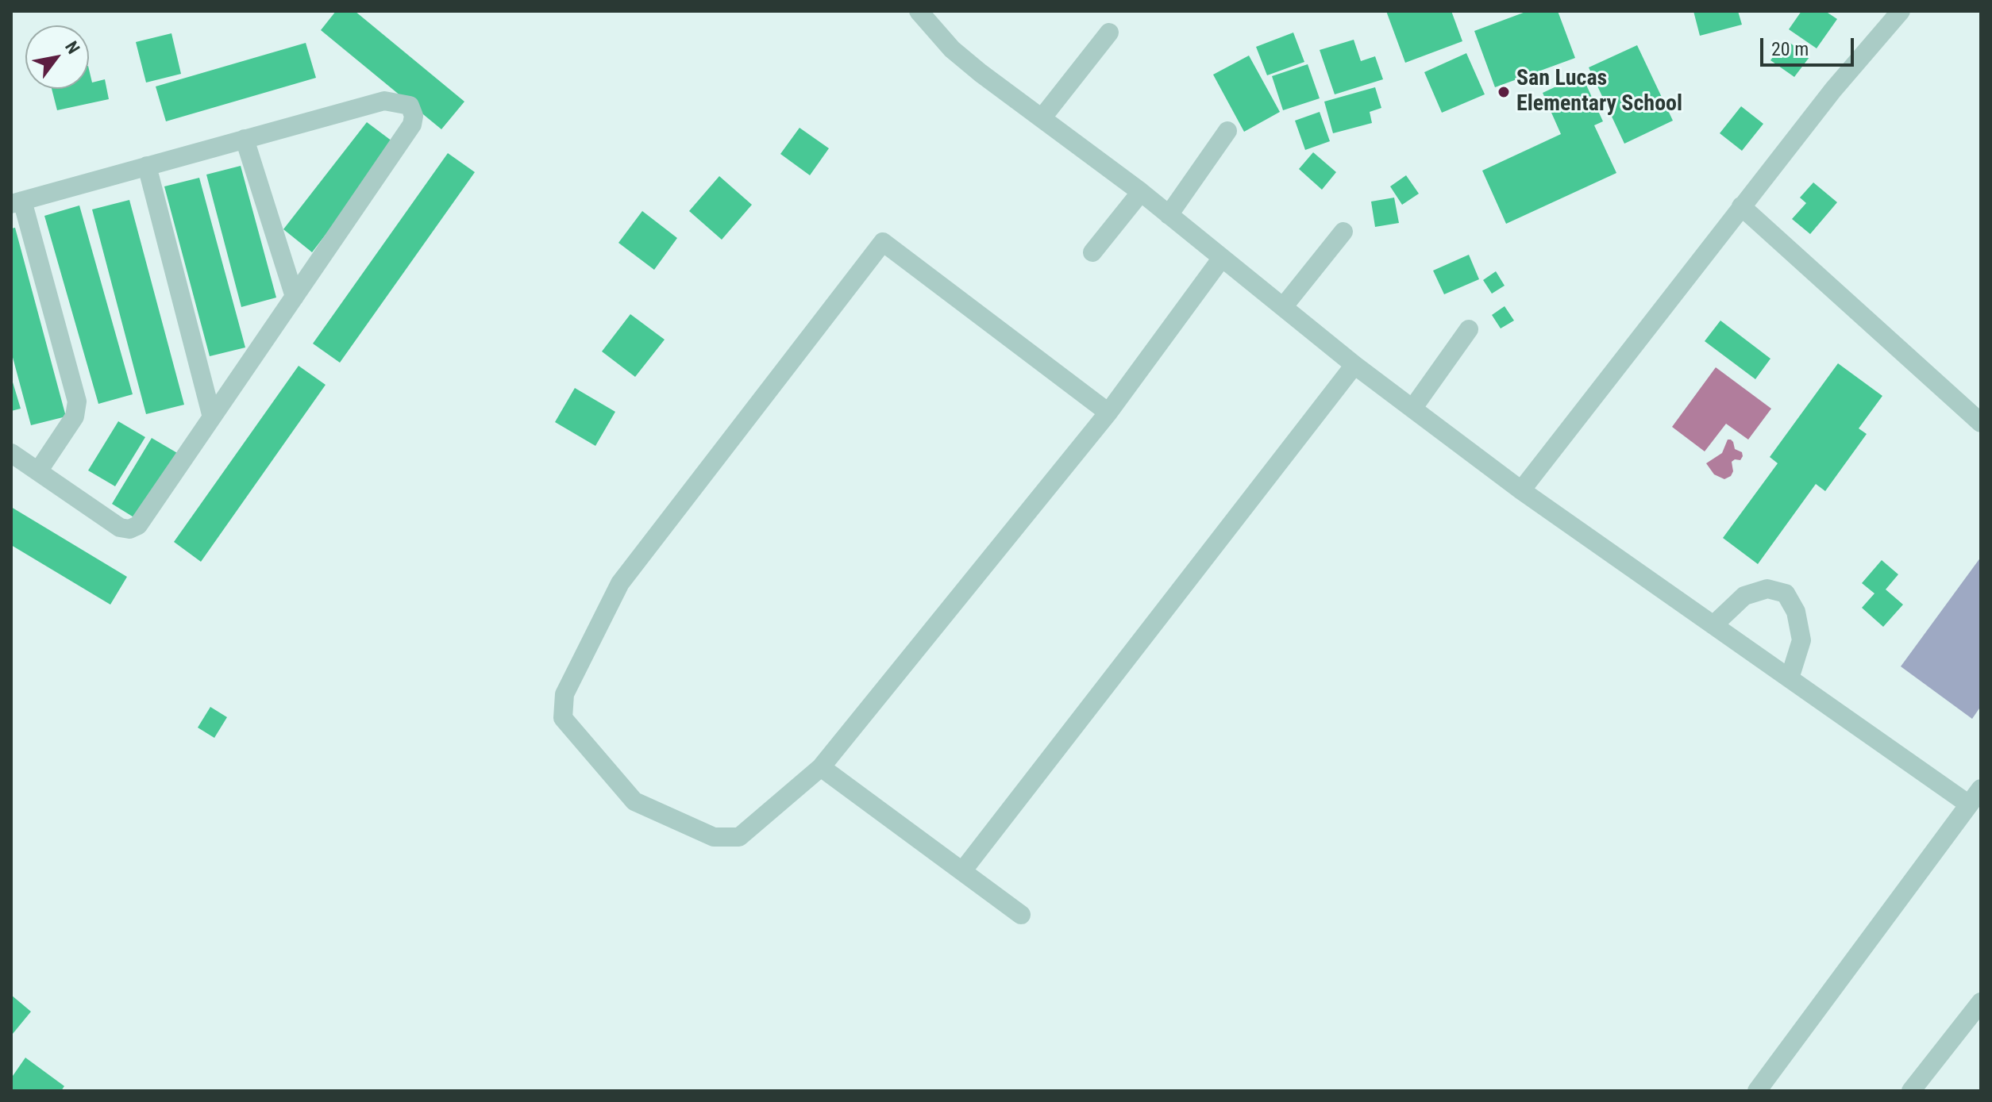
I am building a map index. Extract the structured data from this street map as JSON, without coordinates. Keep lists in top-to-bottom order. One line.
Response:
{"places":["San Lucas Elementary School"],"scale_bar":"20 m","north":"top right"}
